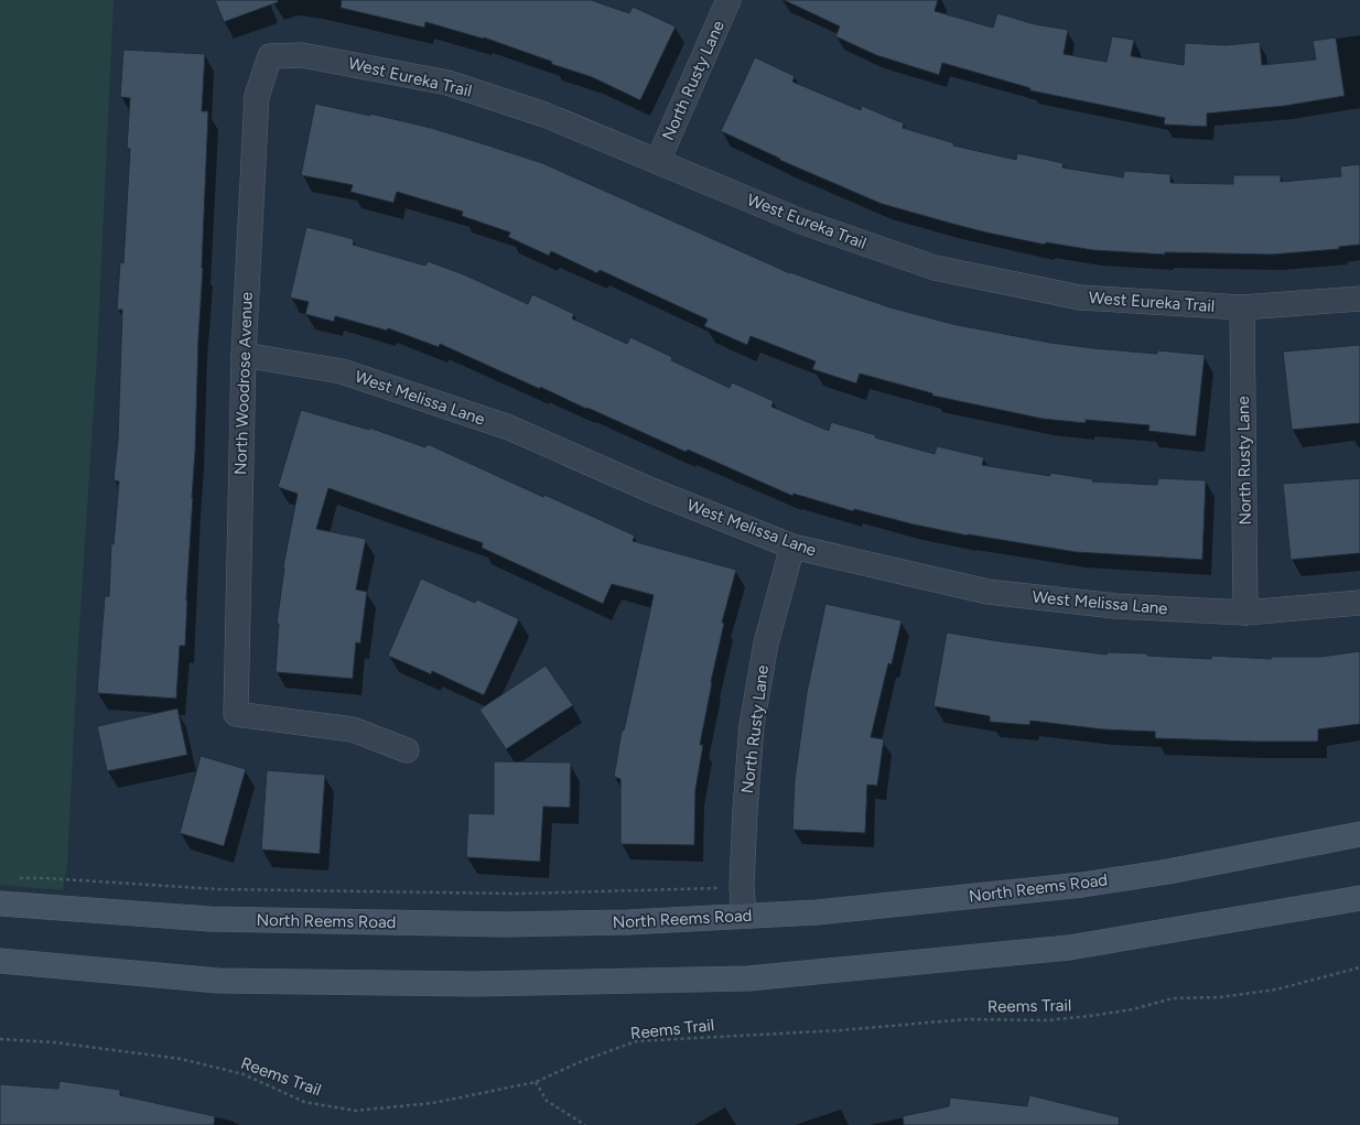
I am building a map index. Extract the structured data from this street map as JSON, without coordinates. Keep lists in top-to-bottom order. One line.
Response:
{"streets":{"main road":["North Reems Road"],"street":["West Eureka Trail","North Rusty Lane","North Woodrose Avenue","West Melissa Lane"],"path":["Reems Trail"]},"crossings":[["West Eureka Trail","North Rusty Lane"],["West Eureka Trail","North Woodrose Avenue"],["North Rusty Lane","West Melissa Lane"],["North Rusty Lane","North Reems Road"],["North Woodrose Avenue","West Melissa Lane"]]}
